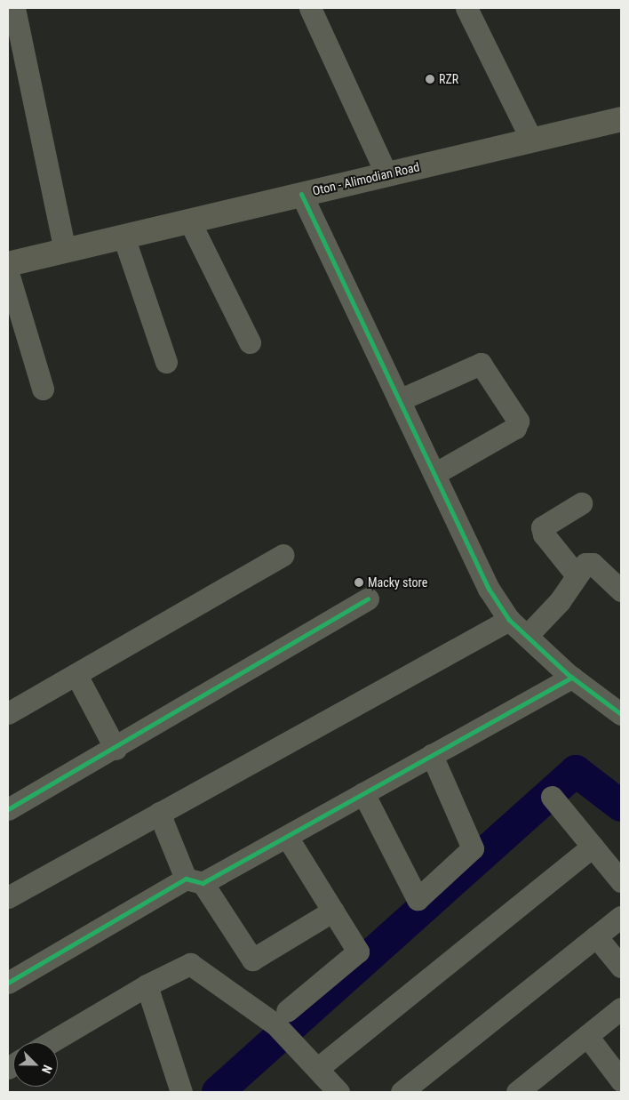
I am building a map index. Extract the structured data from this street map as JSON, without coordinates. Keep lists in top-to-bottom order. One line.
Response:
{"streets":{"main road":["Oton - Alimodian Road"]},"places":["RZR","Macky store"],"north":"bottom right"}
